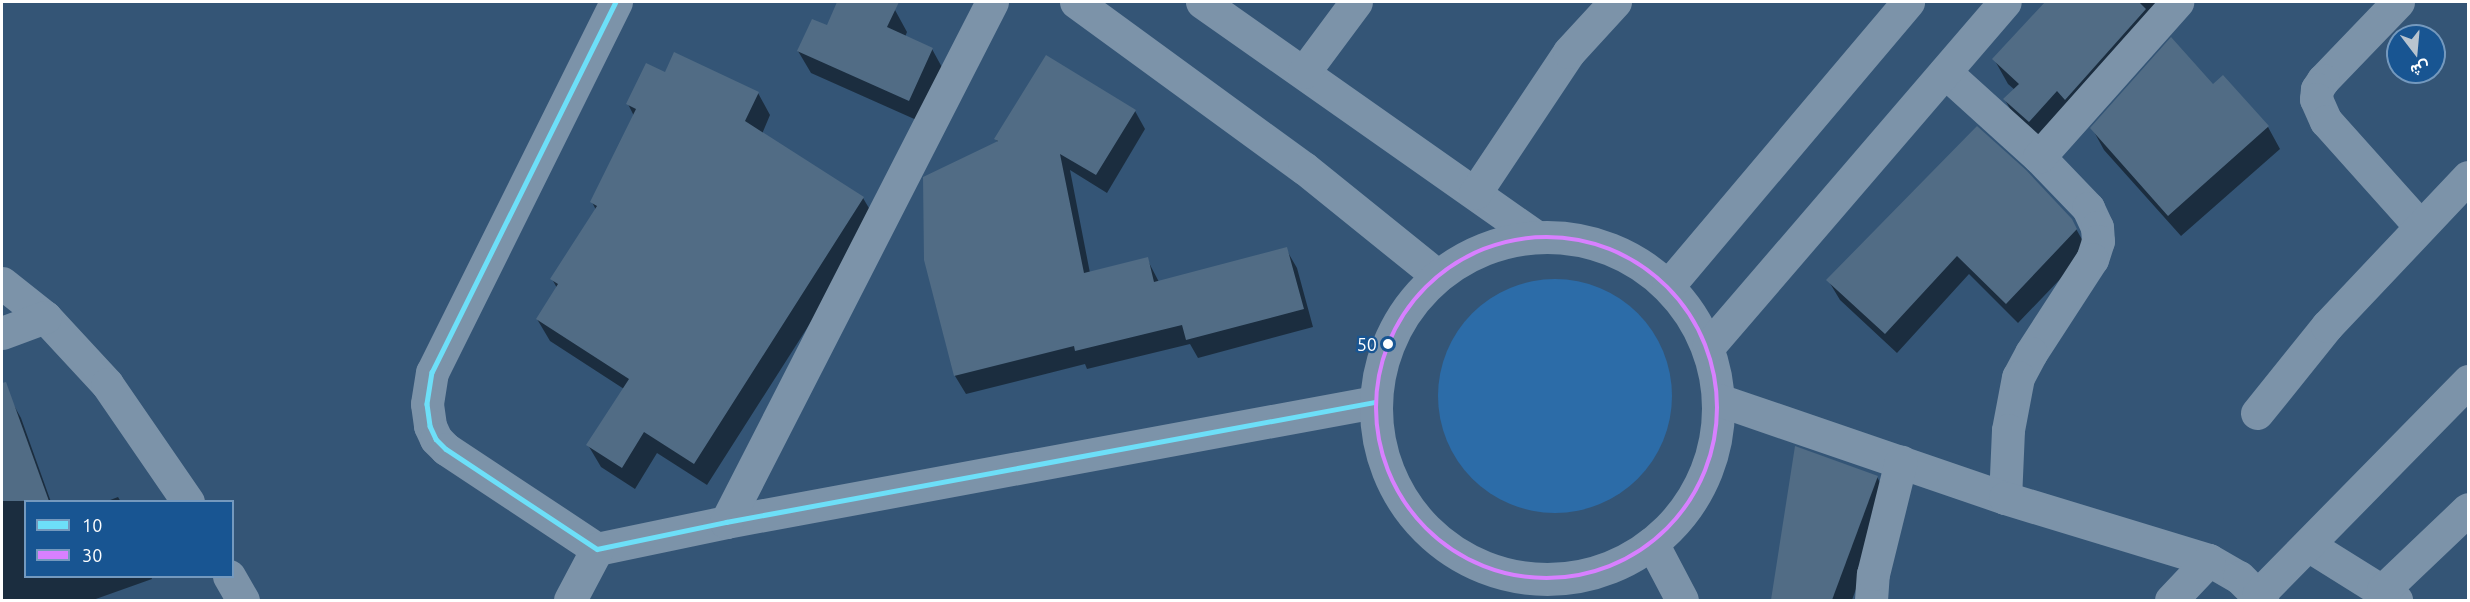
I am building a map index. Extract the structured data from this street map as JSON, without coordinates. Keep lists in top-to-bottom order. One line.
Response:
{"places":["50"],"lines":["transit line 10","transit line 30"],"legend":["10","30"],"north":"bottom"}
